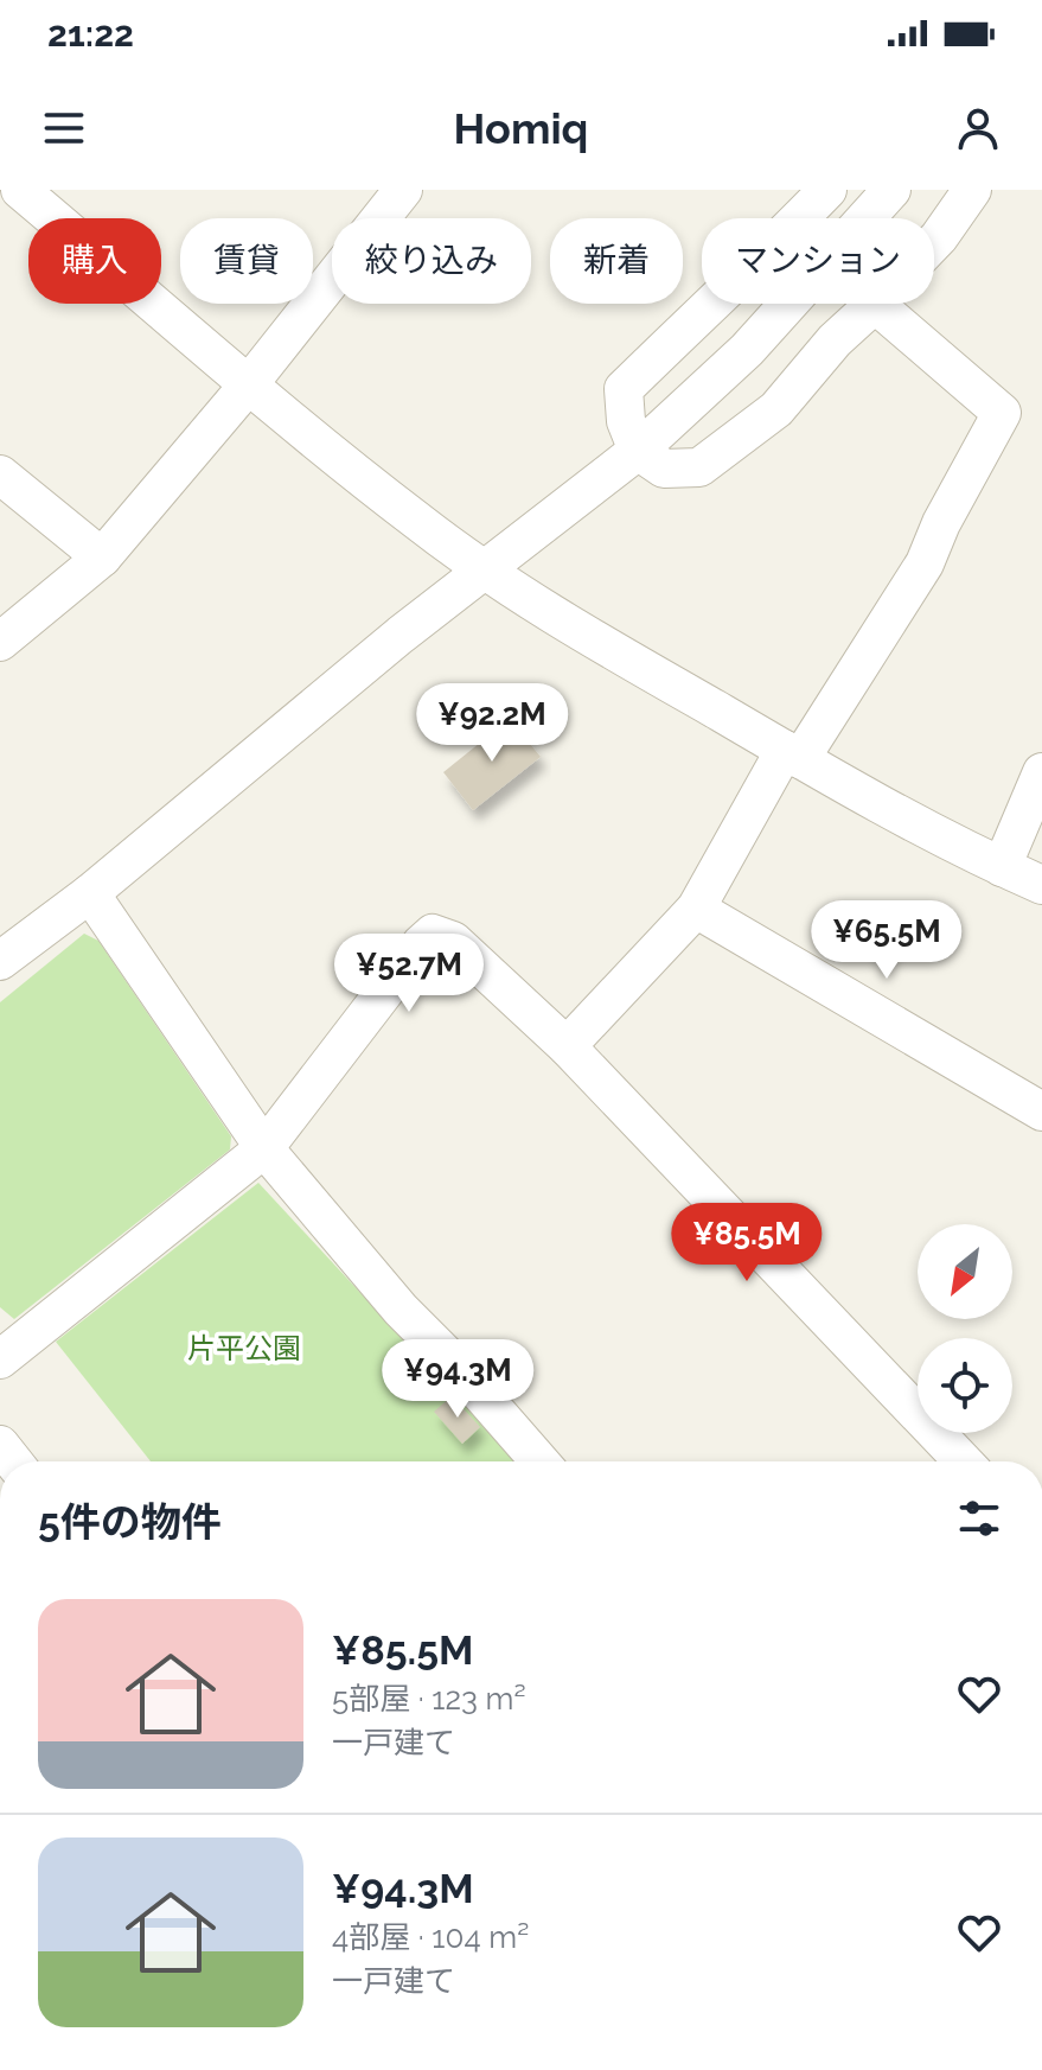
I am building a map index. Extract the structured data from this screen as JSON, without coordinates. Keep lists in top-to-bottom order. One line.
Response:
{"parks":["片平公園"],"north":"bottom left","page":{"status":"21:22","header":"Homiq","chip":["購入","賃貸","絞り込み","新着","マンション"],"price":["¥92.2M","¥65.5M","¥52.7M","¥85.5M","¥94.3M"],"heading":"5件の物件","list":[{"name":"¥85.5M","note":"5部屋 · 123 m² · 一戸建て"},{"name":"¥94.3M","note":"4部屋 · 104 m² · 一戸建て"}]}}
